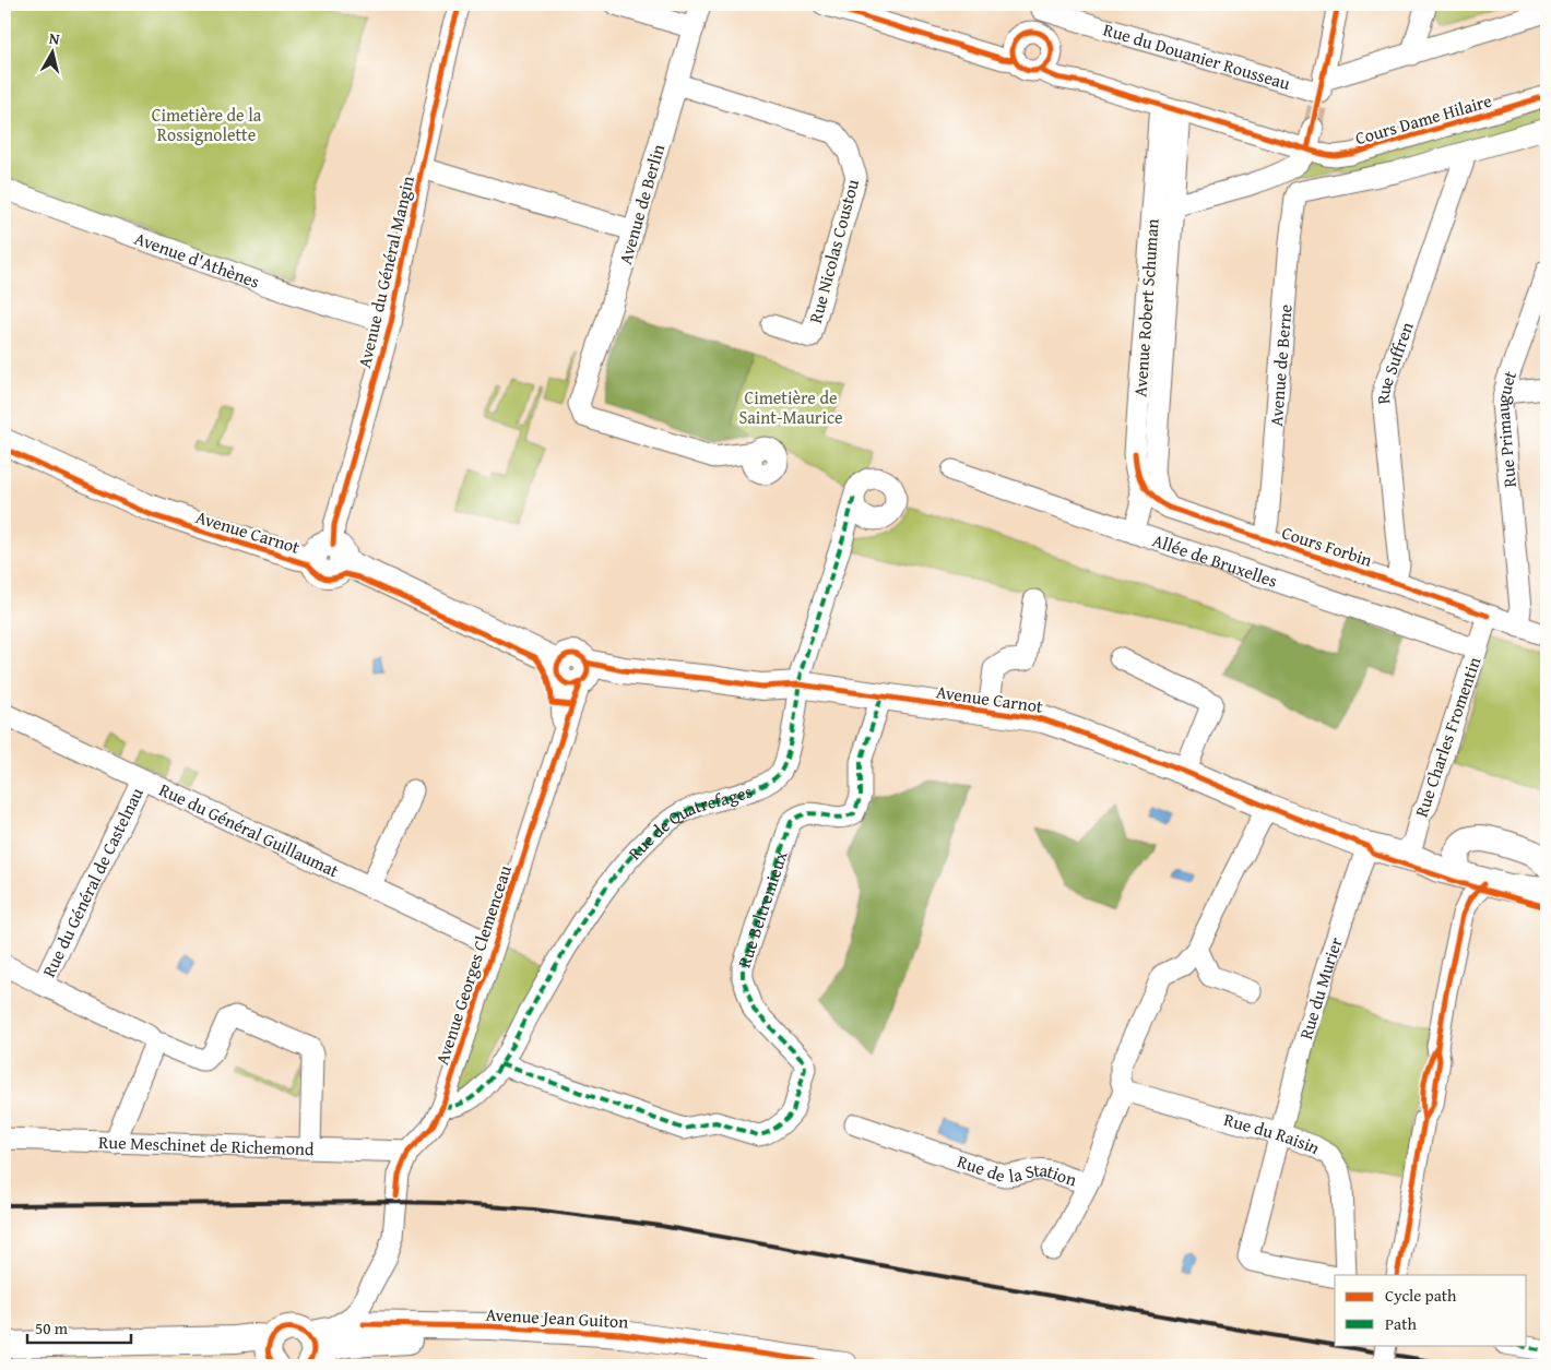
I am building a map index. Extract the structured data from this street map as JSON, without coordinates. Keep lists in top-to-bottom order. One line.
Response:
{"streets":{"main road":["Avenue Carnot","Avenue Jean Guiton"],"street":["Rue du Douanier Rousseau","Cours Dame Hilaire","Avenue de Berlin","Rue Nicolas Coustou","Avenue d'Athènes","Avenue du Général Mangin","Avenue Robert Schuman","Rue Suffren","Avenue de Berne","Rue Primauguet","Cours Forbin","Allée de Bruxelles","Rue Charles Fromentin","Rue de Quatrefages","Rue du Général Guillaumat","Rue du Général de Castelnau","Rue Beltremieux","Avenue Georges Clemenceau","Rue du Murier","Rue du Raisin","Rue Meschinet de Richemond","Rue de la Station"]},"crossings":[["Cours Dame Hilaire","Avenue Robert Schuman"],["Avenue de Berlin","Rue Nicolas Coustou"],["Avenue d'Athènes","Avenue du Général Mangin"],["Avenue du Général Mangin","Avenue Carnot"],["Avenue Robert Schuman","Cours Forbin"],["Avenue Robert Schuman","Allée de Bruxelles"],["Rue Suffren","Avenue de Berne"],["Rue Suffren","Cours Forbin"],["Avenue de Berne","Cours Forbin"],["Rue Primauguet","Cours Forbin"],["Avenue Carnot","Rue Charles Fromentin"],["Avenue Carnot","Rue de Quatrefages"],["Avenue Carnot","Rue Beltremieux"],["Avenue Carnot","Avenue Georges Clemenceau"],["Avenue Carnot","Rue du Murier"],["Avenue Carnot","Rue de la Station"],["Cours Forbin","Rue Charles Fromentin"],["Allée de Bruxelles","Rue Charles Fromentin"],["Rue de Quatrefages","Rue Beltremieux"],["Rue de Quatrefages","Avenue Georges Clemenceau"],["Rue du Général Guillaumat","Rue du Général de Castelnau"],["Rue du Général Guillaumat","Avenue Georges Clemenceau"],["Rue du Général de Castelnau","Rue Meschinet de Richemond"],["Avenue Georges Clemenceau","Rue Meschinet de Richemond"],["Avenue Georges Clemenceau","Avenue Jean Guiton"],["Rue du Murier","Rue du Raisin"],["Rue du Raisin","Rue de la Station"]],"parks":["Cimetière de la Rossignolette","Cimetière de Saint-Maurice"],"legend":["Cycle path","Path"],"scale_bar":"50 m","north":"top"}
